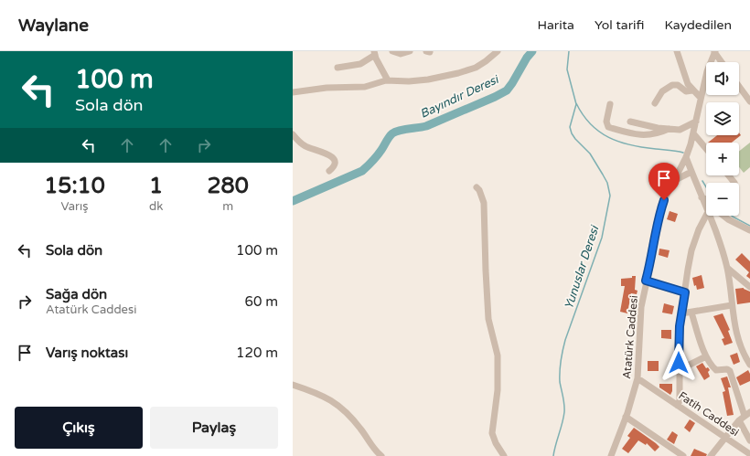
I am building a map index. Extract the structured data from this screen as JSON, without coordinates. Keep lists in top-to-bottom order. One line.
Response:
{"streets":{"street":["Atatürk Caddesi","Fatih Caddesi"]},"crossings":[["Atatürk Caddesi","Fatih Caddesi"]],"water":["Bayındır Deresi","Yunuslar Deresi"],"page":{"header":"Waylane","nav":["Harita","Yol tarifi","Kaydedilen"],"turn":["100 m","Sola dön"],"map_buttons":["+","−"],"eta":["15:10","Varış","1","dk","280","m"],"list":[{"name":"Sola dön","value":"100 m"},{"name":"Sağa dön","note":"Atatürk Caddesi","value":"60 m"},{"name":"Varış noktası","value":"120 m"}],"buttons":["Çıkış","Paylaş"]}}
